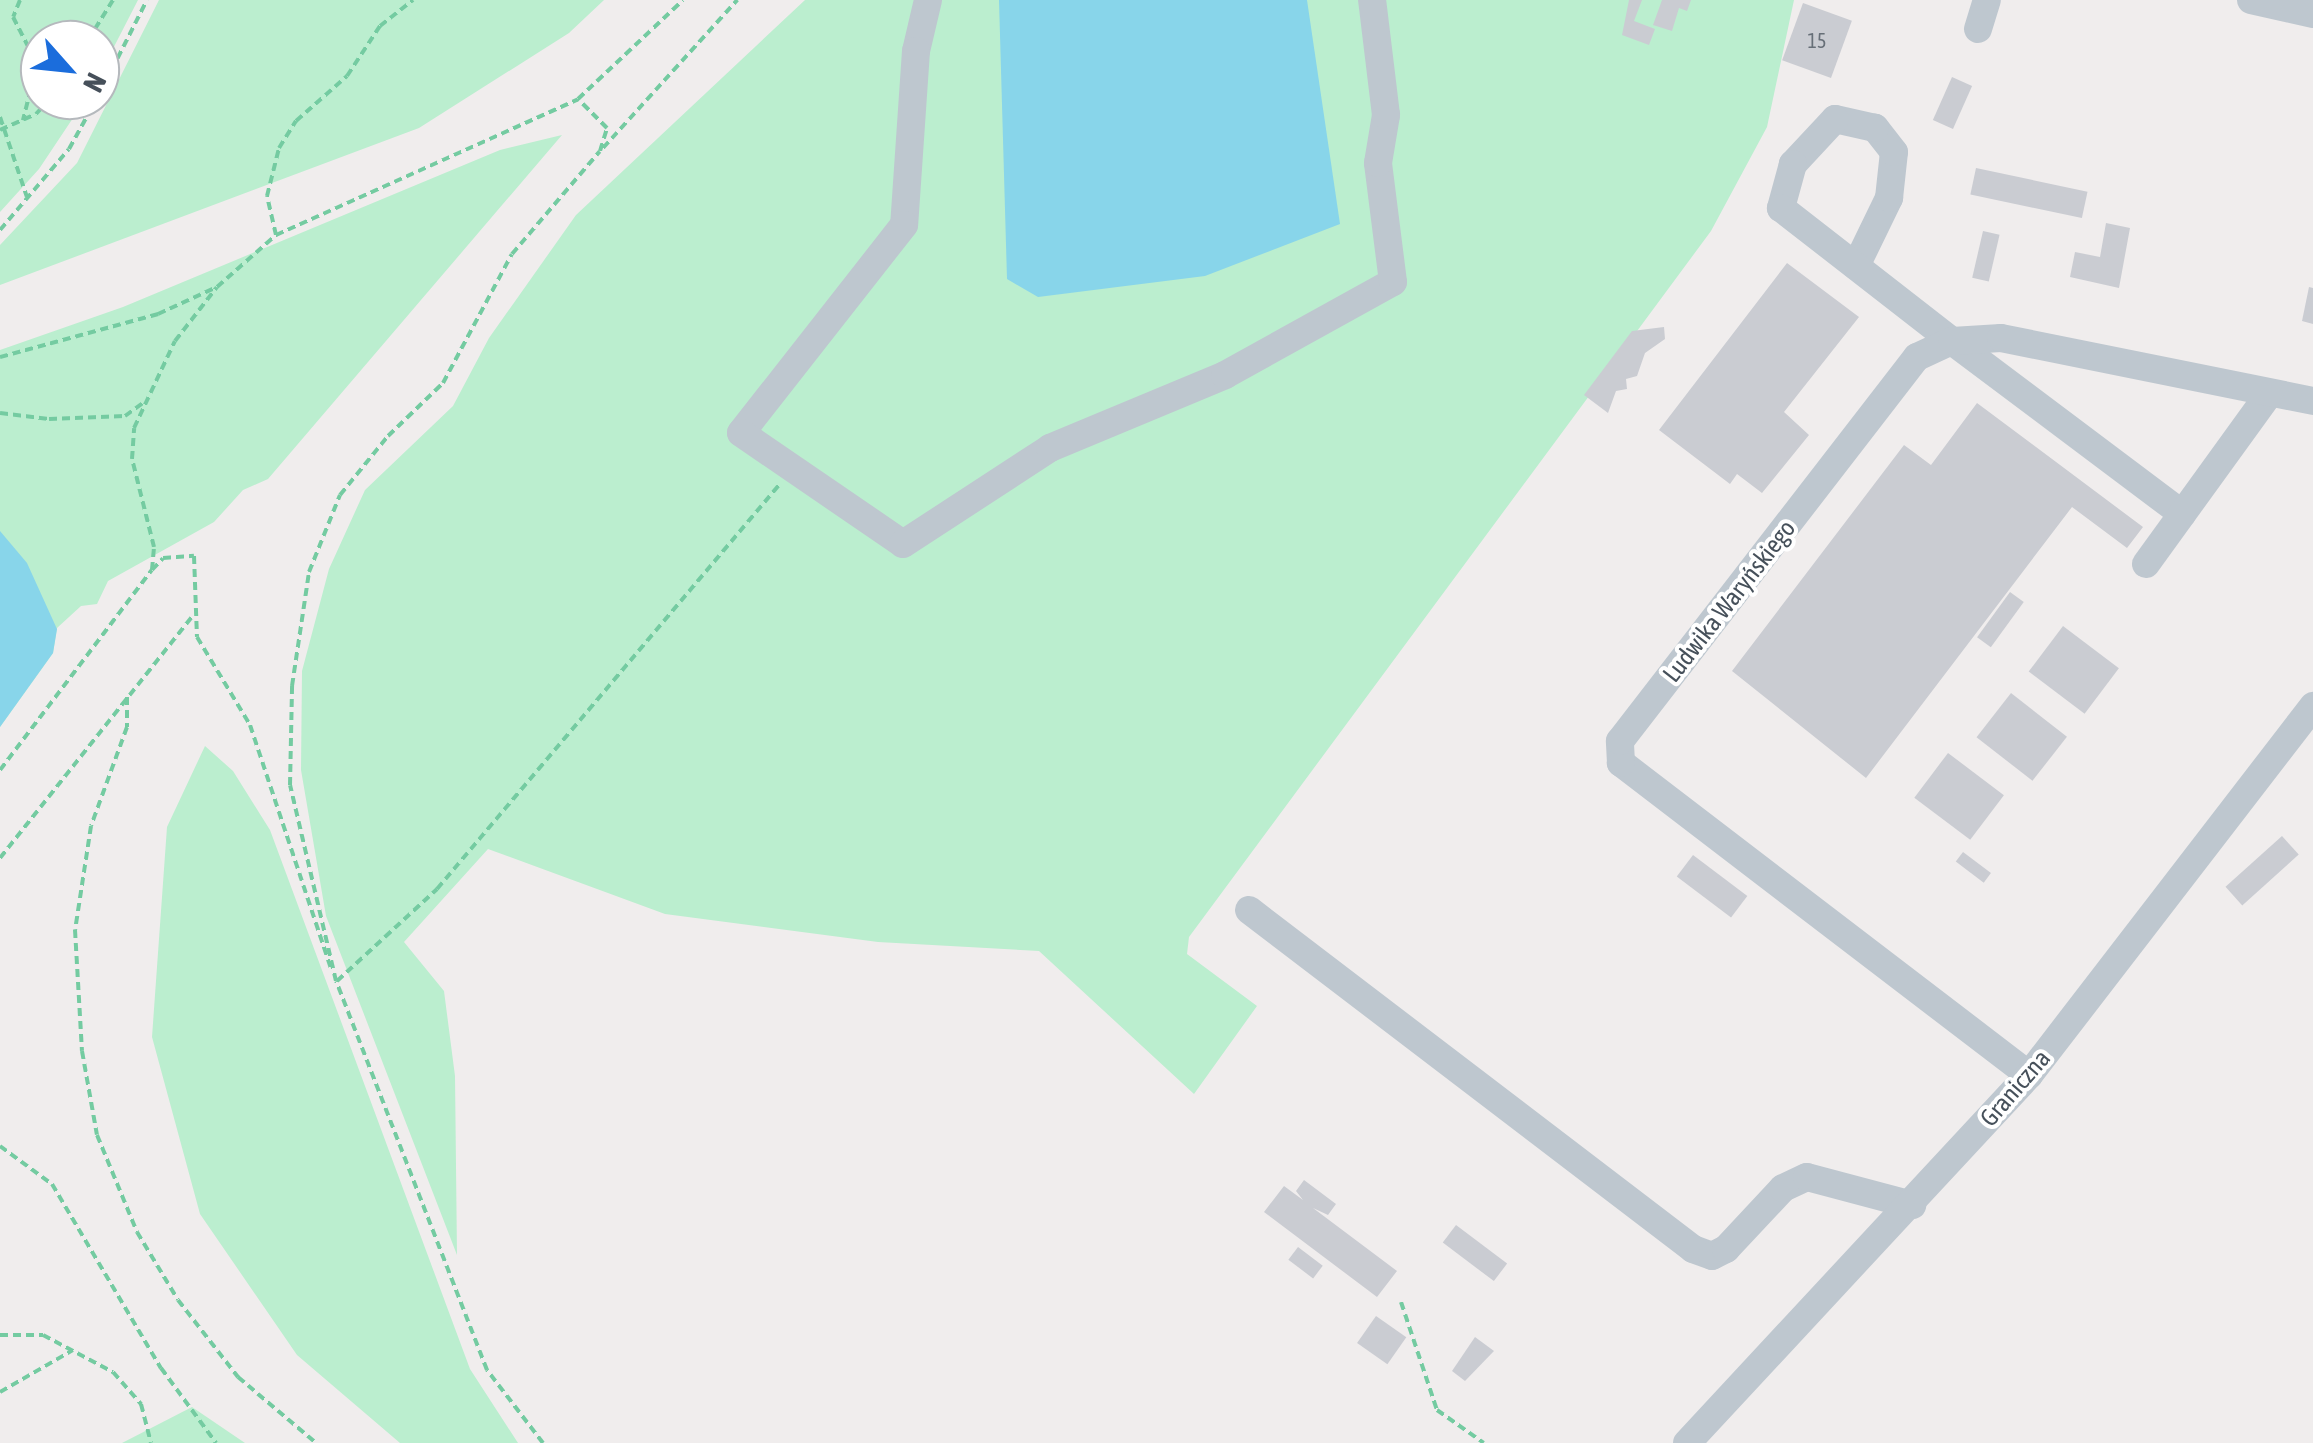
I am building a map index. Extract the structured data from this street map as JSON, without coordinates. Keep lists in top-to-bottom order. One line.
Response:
{"streets":{"street":["Ludwika Waryńskiego","Graniczna"]},"crossings":[["Ludwika Waryńskiego","Graniczna"]],"house_numbers":["15"],"north":"bottom right"}
